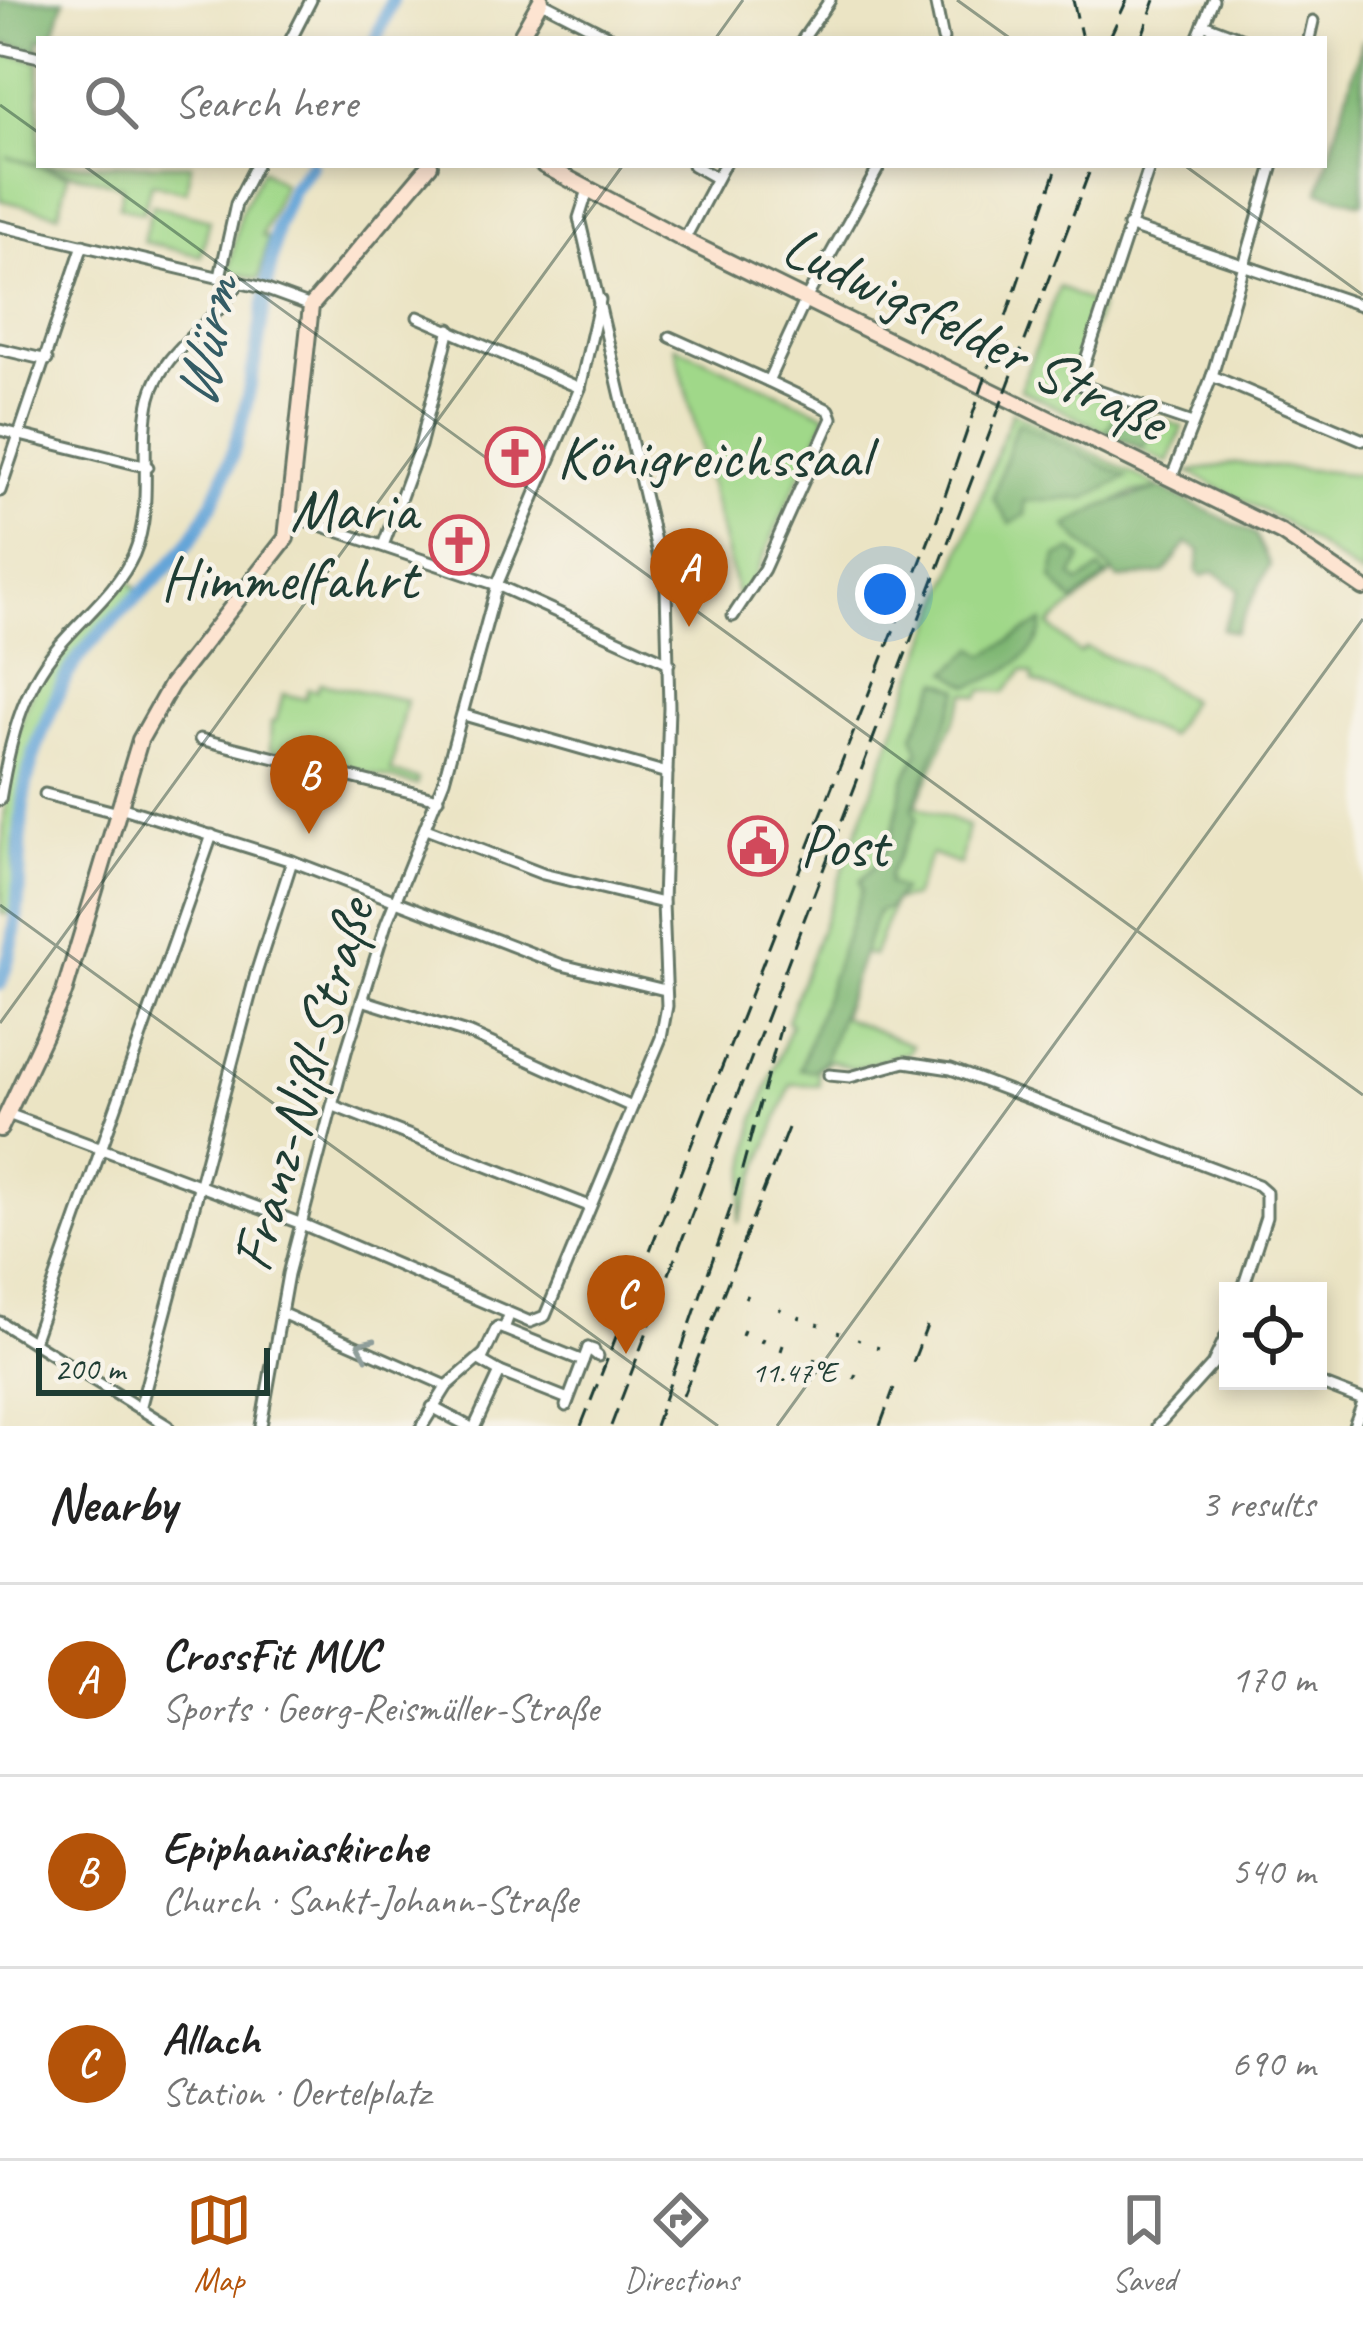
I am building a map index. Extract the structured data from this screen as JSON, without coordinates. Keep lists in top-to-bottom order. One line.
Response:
{"streets":{"main road":["Ludwigsfelder Straße"],"street":["Franz-Nißl-Straße"]},"water":["Würm"],"places":{"church":["Königreichssaal","Maria Himmelfahrt"],"public building":["Post"]},"scale_bar":"200 m","page":{"search":"Search here","pins":["A","B","C"],"scale":"200 m","heading":["Nearby","3 results"],"list":[{"mark":"A","name":"CrossFit MUC","note":"Sports · Georg-Reismüller-Straße","value":"170 m"},{"mark":"B","name":"Epiphaniaskirche","note":"Church · Sankt-Johann-Straße","value":"540 m"},{"mark":"C","name":"Allach","note":"Station · Oertelplatz","value":"690 m"}],"nav":["Map","Directions","Saved"]},"coordinates":["11.47°E"]}
